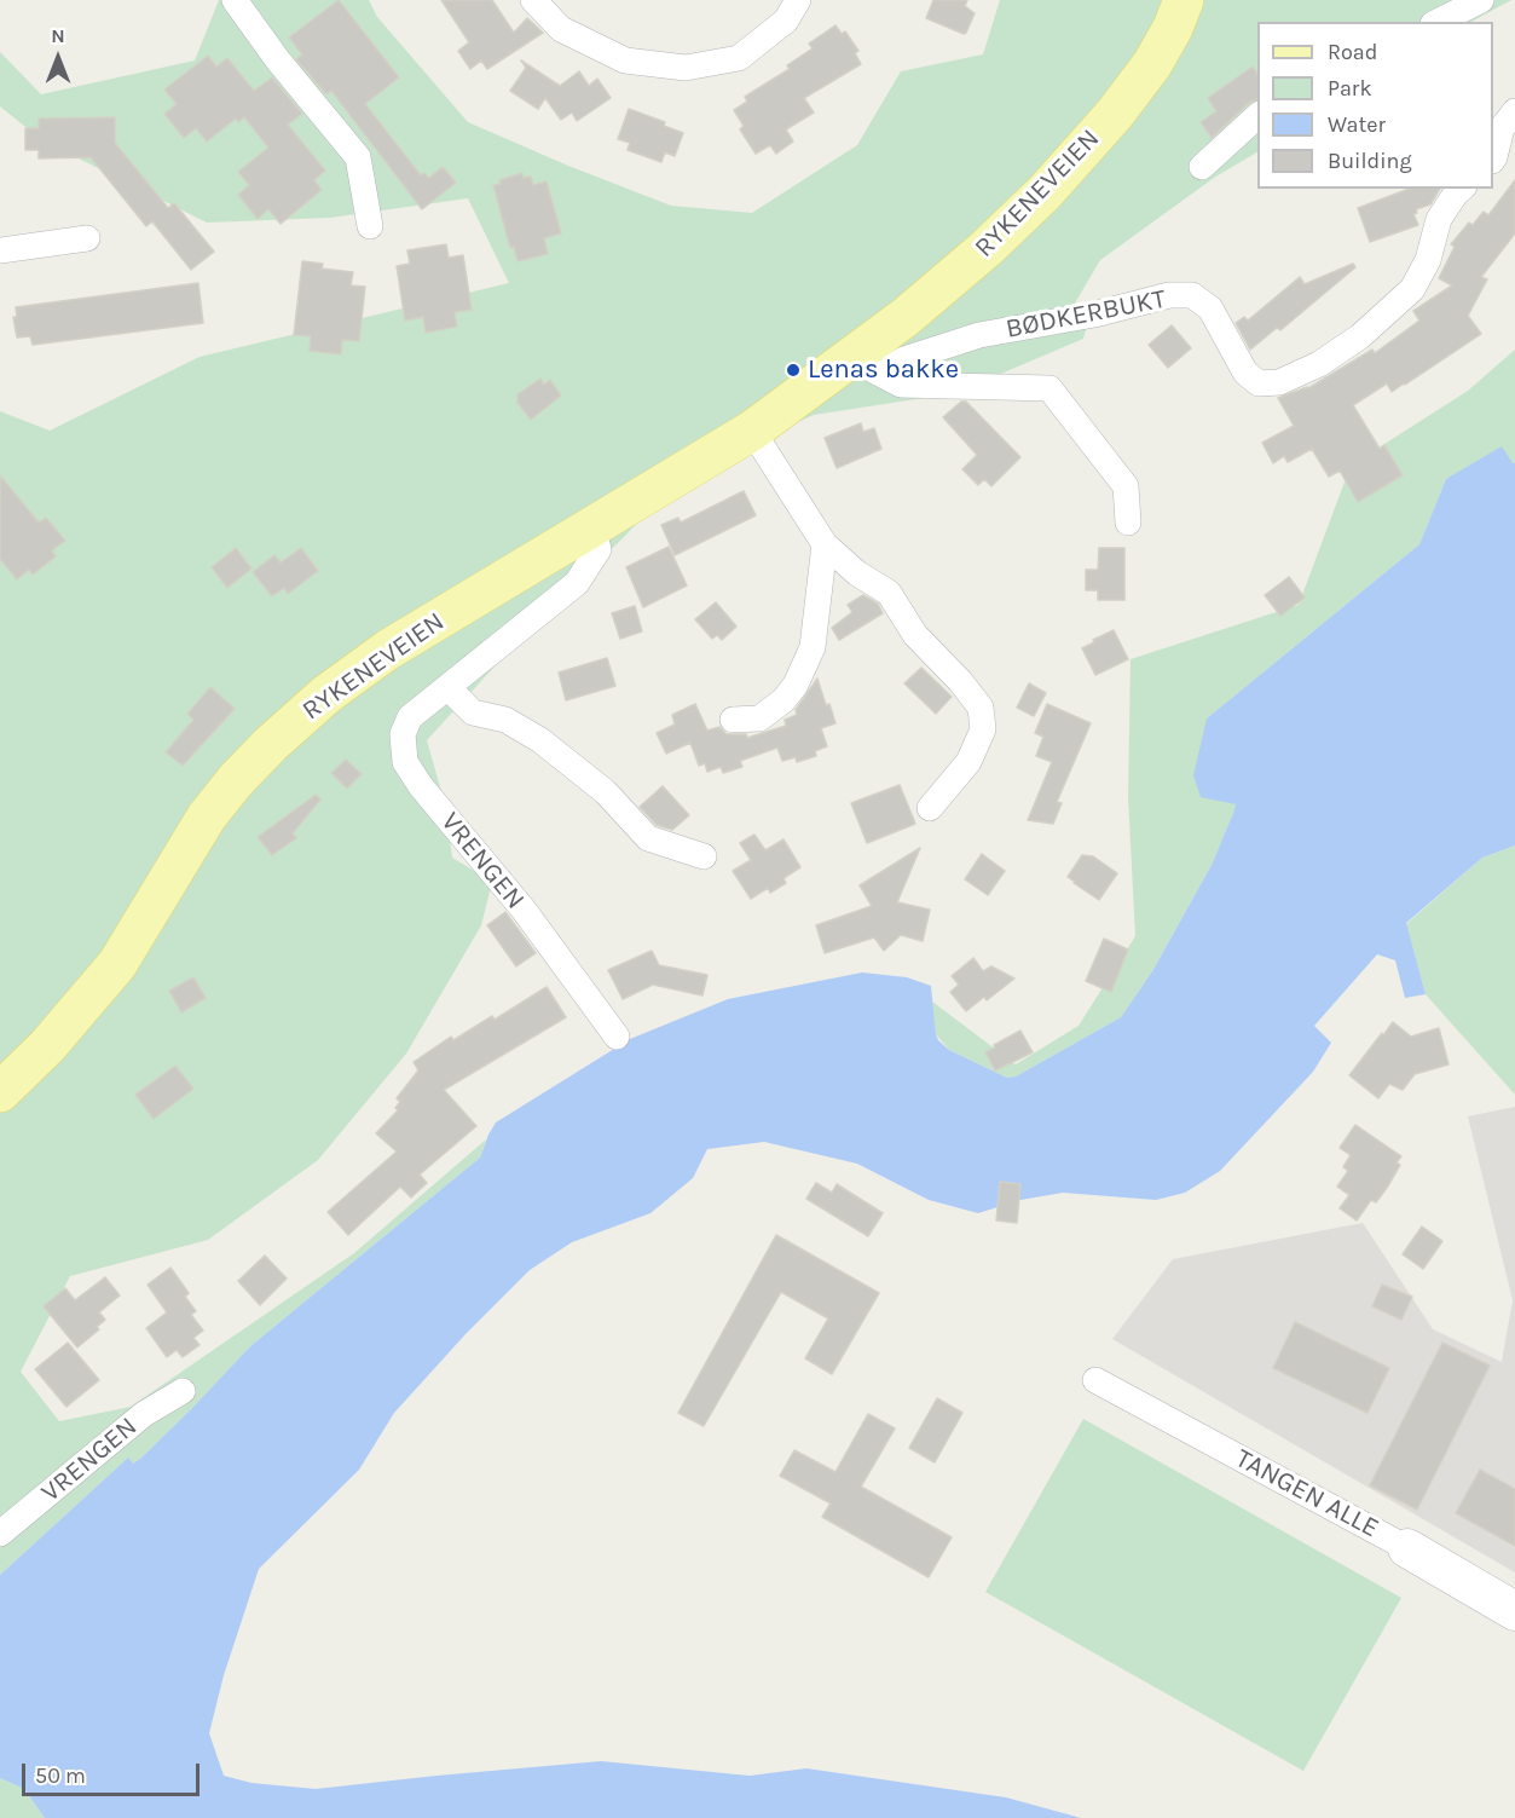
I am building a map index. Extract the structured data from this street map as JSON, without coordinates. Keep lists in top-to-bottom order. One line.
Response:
{"streets":{"main road":["RYKENEVEIEN","TANGEN ALLE"],"street":["BØDKERBUKT","VRENGEN"]},"crossings":[["RYKENEVEIEN","BØDKERBUKT"],["RYKENEVEIEN","VRENGEN"]],"places":["Lenas bakke"],"legend":["Road","Park","Water","Building"],"scale_bar":"50 m","north":"top"}
